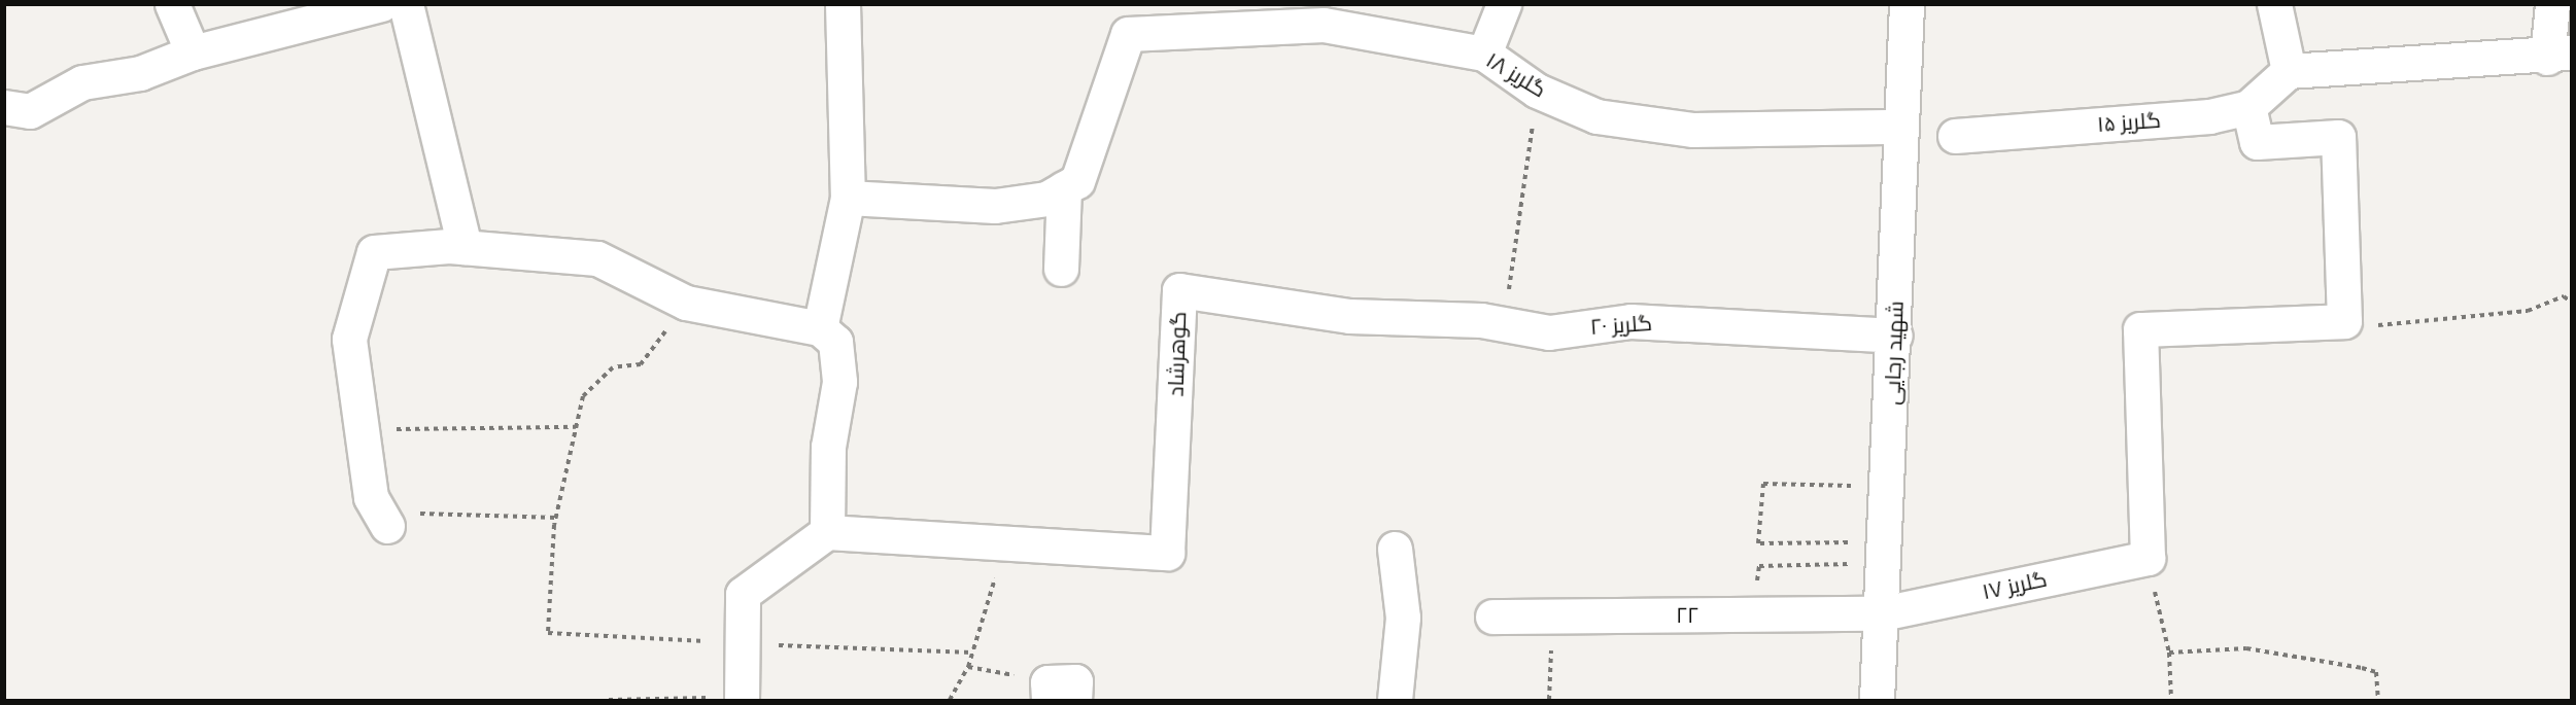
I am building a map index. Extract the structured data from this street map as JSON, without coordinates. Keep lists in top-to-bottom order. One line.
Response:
{"streets":{"street":["گلریز ۱۸","گلریز ۱۵","گلریز ۲۰","شهید رجایی","گوهرشاد","گلریز ۱۷","۲۲"]},"crossings":[["گلریز ۱۸","شهید رجایی"],["گلریز ۲۰","شهید رجایی"],["گلریز ۲۰","گوهرشاد"],["شهید رجایی","گلریز ۱۷"],["شهید رجایی","۲۲"],["گلریز ۱۷","۲۲"]]}
